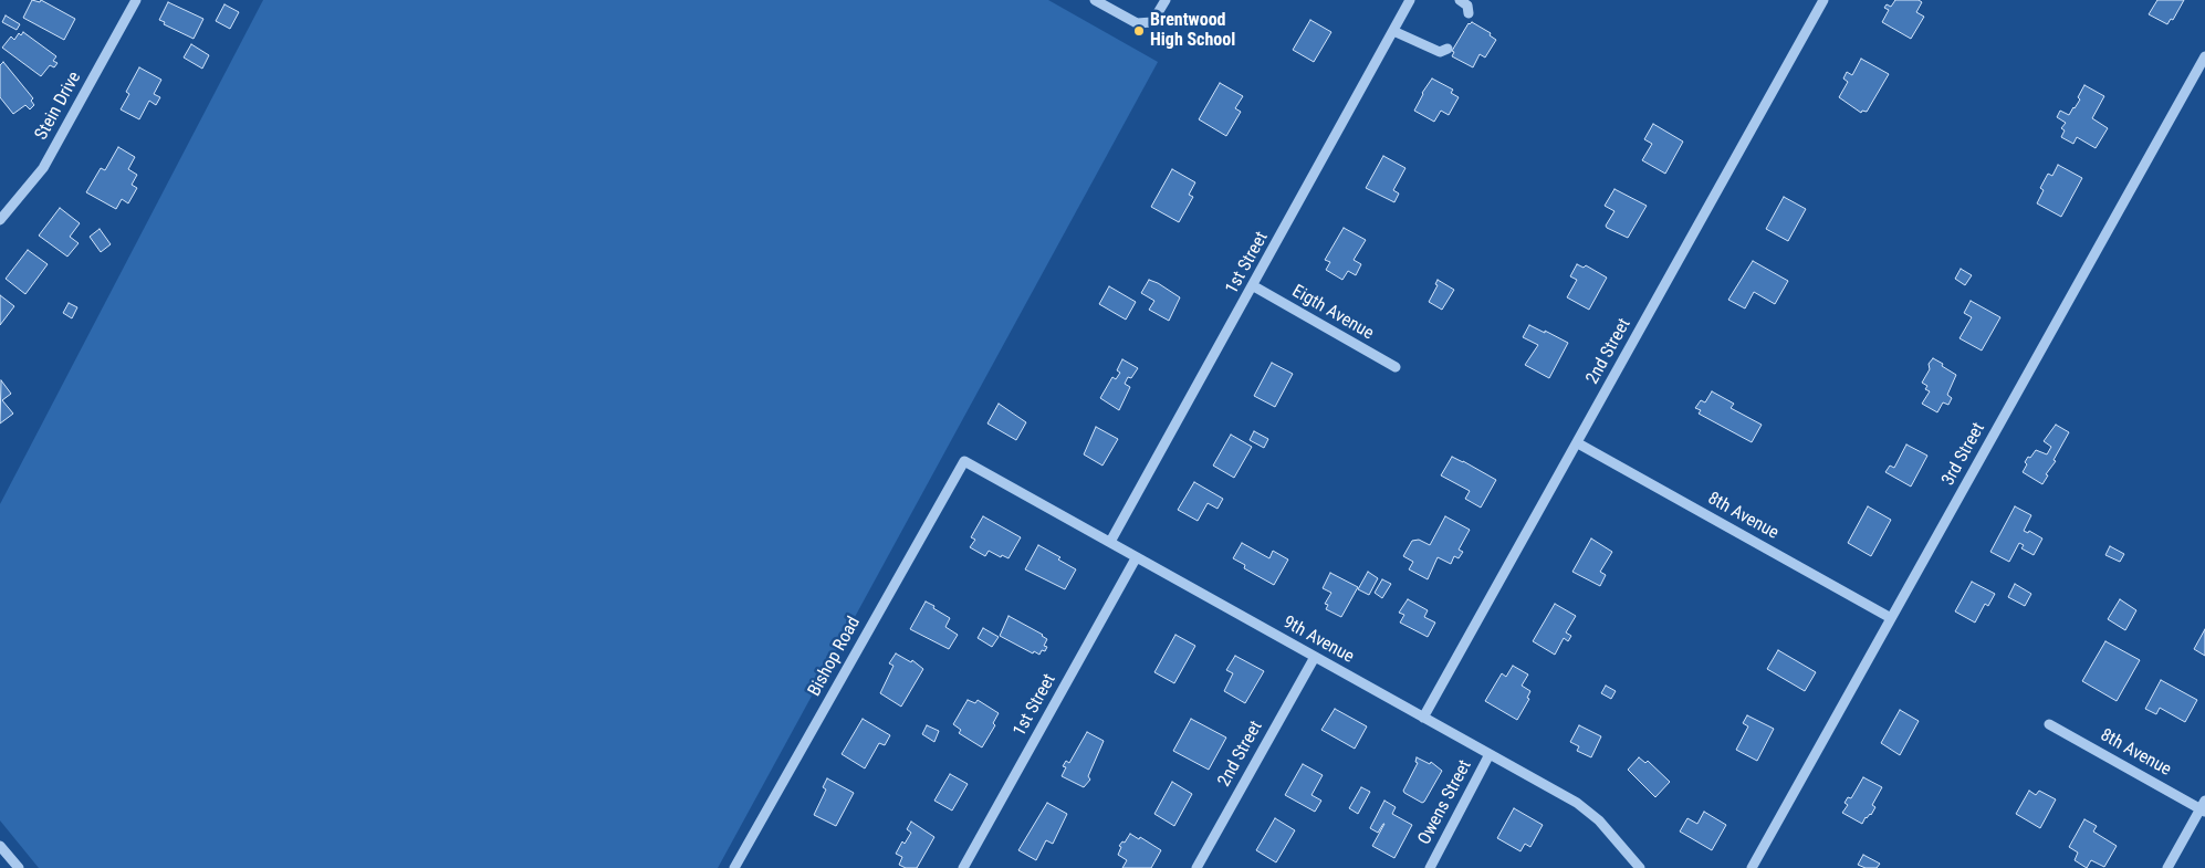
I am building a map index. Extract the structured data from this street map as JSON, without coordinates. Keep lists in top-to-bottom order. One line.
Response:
{"streets":{"street":["Stein Drive","1st Street","Eigth Avenue","2nd Street","3rd Street","8th Avenue","9th Avenue","Bishop Road","Owens Street"]},"crossings":[["1st Street","Eigth Avenue"],["1st Street","9th Avenue"],["2nd Street","8th Avenue"],["2nd Street","9th Avenue"],["3rd Street","8th Avenue"],["9th Avenue","Bishop Road"],["9th Avenue","Owens Street"]],"places":["Brentwood High School"]}
